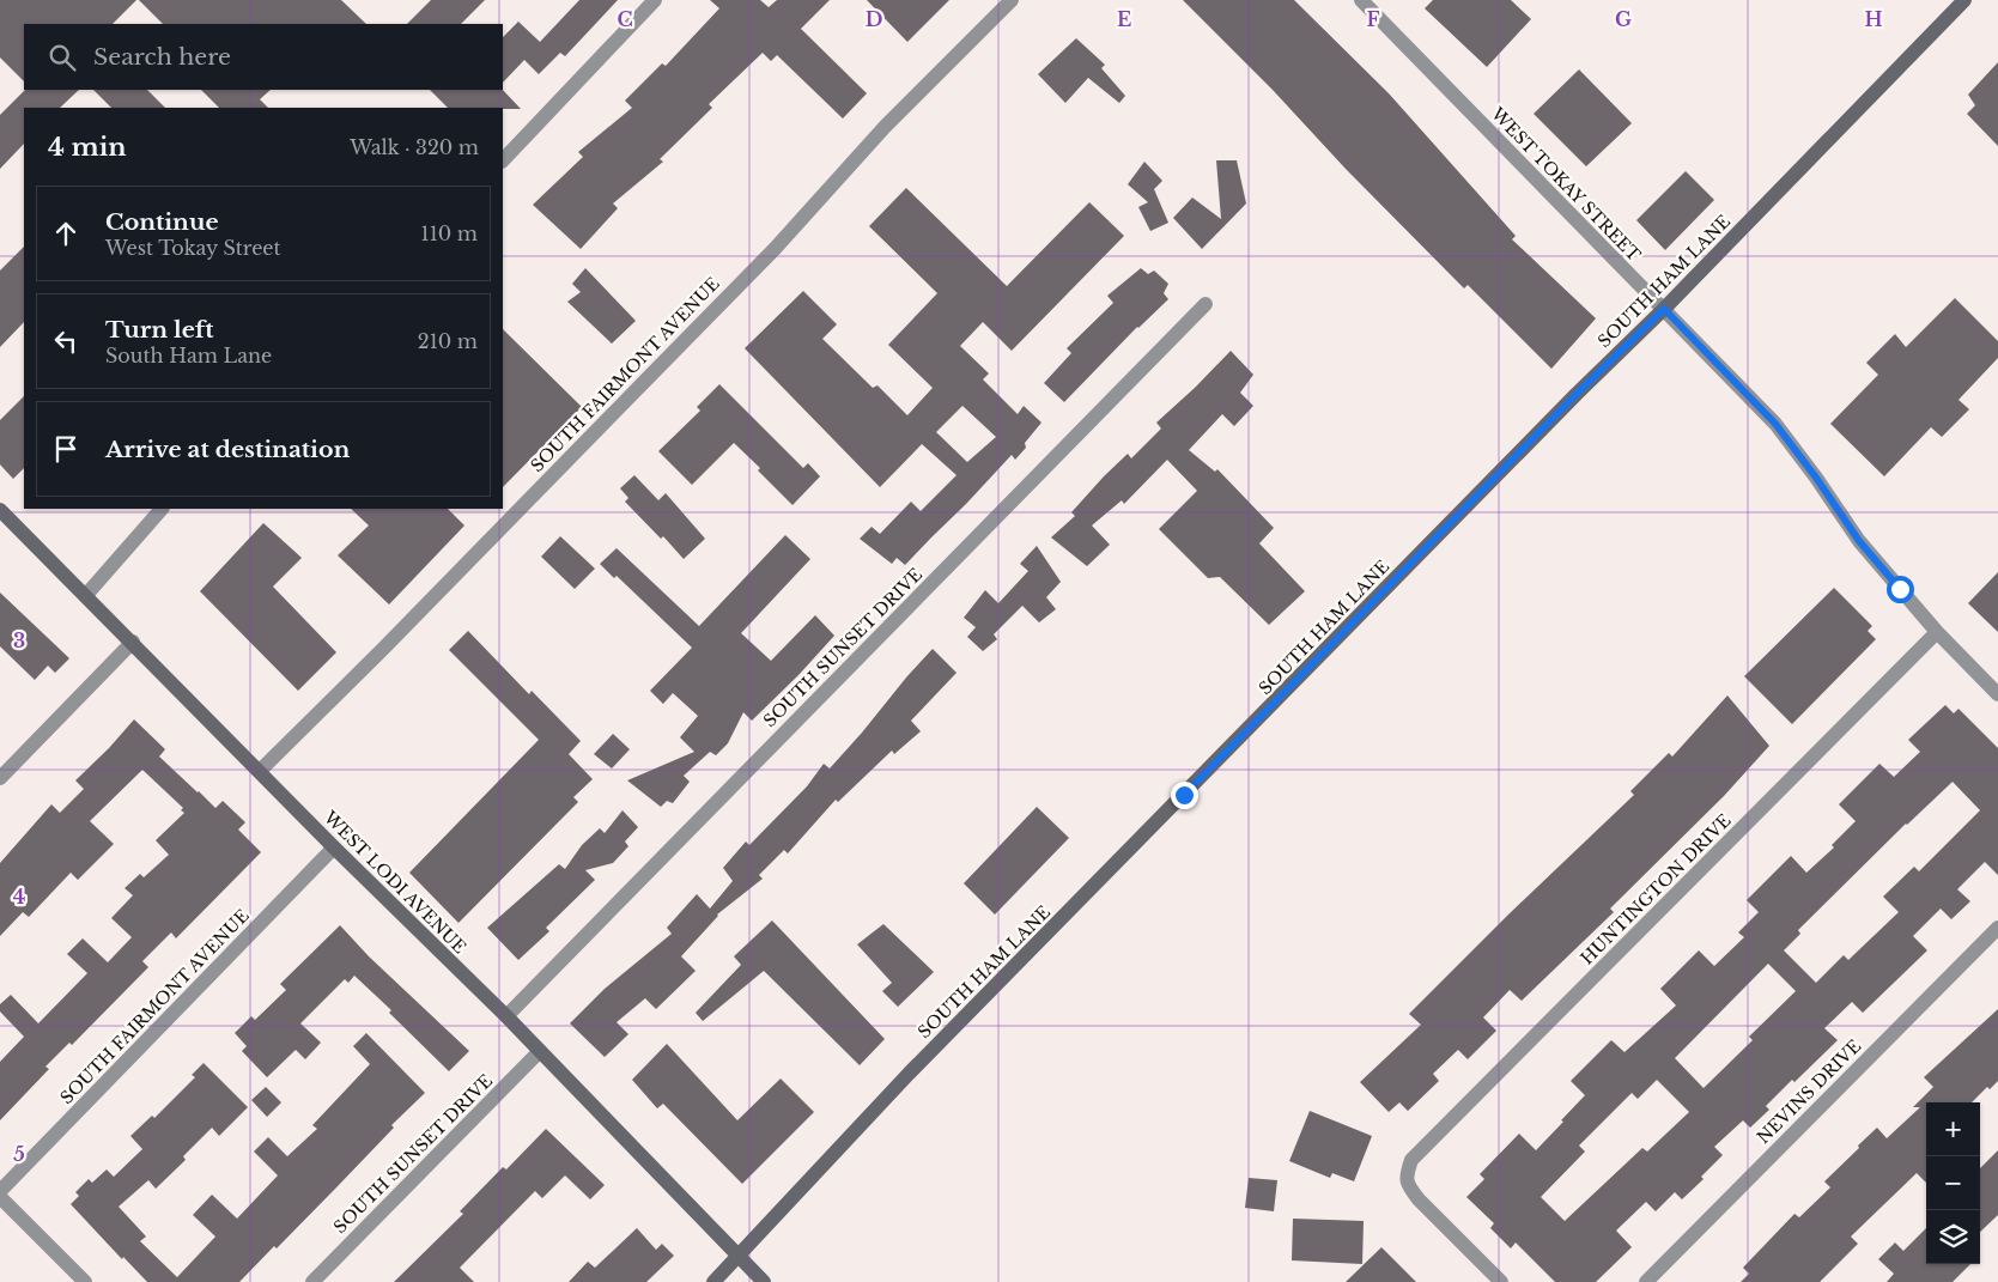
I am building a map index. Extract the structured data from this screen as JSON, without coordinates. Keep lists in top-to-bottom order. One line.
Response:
{"streets":{"main road":["SOUTH HAM LANE","WEST LODI AVENUE"],"street":["WEST TOKAY STREET","SOUTH FAIRMONT AVENUE","SOUTH SUNSET DRIVE","HUNTINGTON DRIVE","NEVINS DRIVE"]},"crossings":[["WEST TOKAY STREET","SOUTH HAM LANE"],["WEST TOKAY STREET","HUNTINGTON DRIVE"],["SOUTH HAM LANE","WEST LODI AVENUE"],["SOUTH FAIRMONT AVENUE","WEST LODI AVENUE"],["SOUTH SUNSET DRIVE","WEST LODI AVENUE"]],"page":{"search":"Search here","heading":["4 min","Walk · 320 m"],"list":[["Continue","West Tokay Street","110 m"],["Turn left","South Ham Lane","210 m"],"Arrive at destination"],"map_buttons":["+","−"]},"grid":{"columns":["C","D","E","F","G","H"],"rows":["3","4","5"]}}
